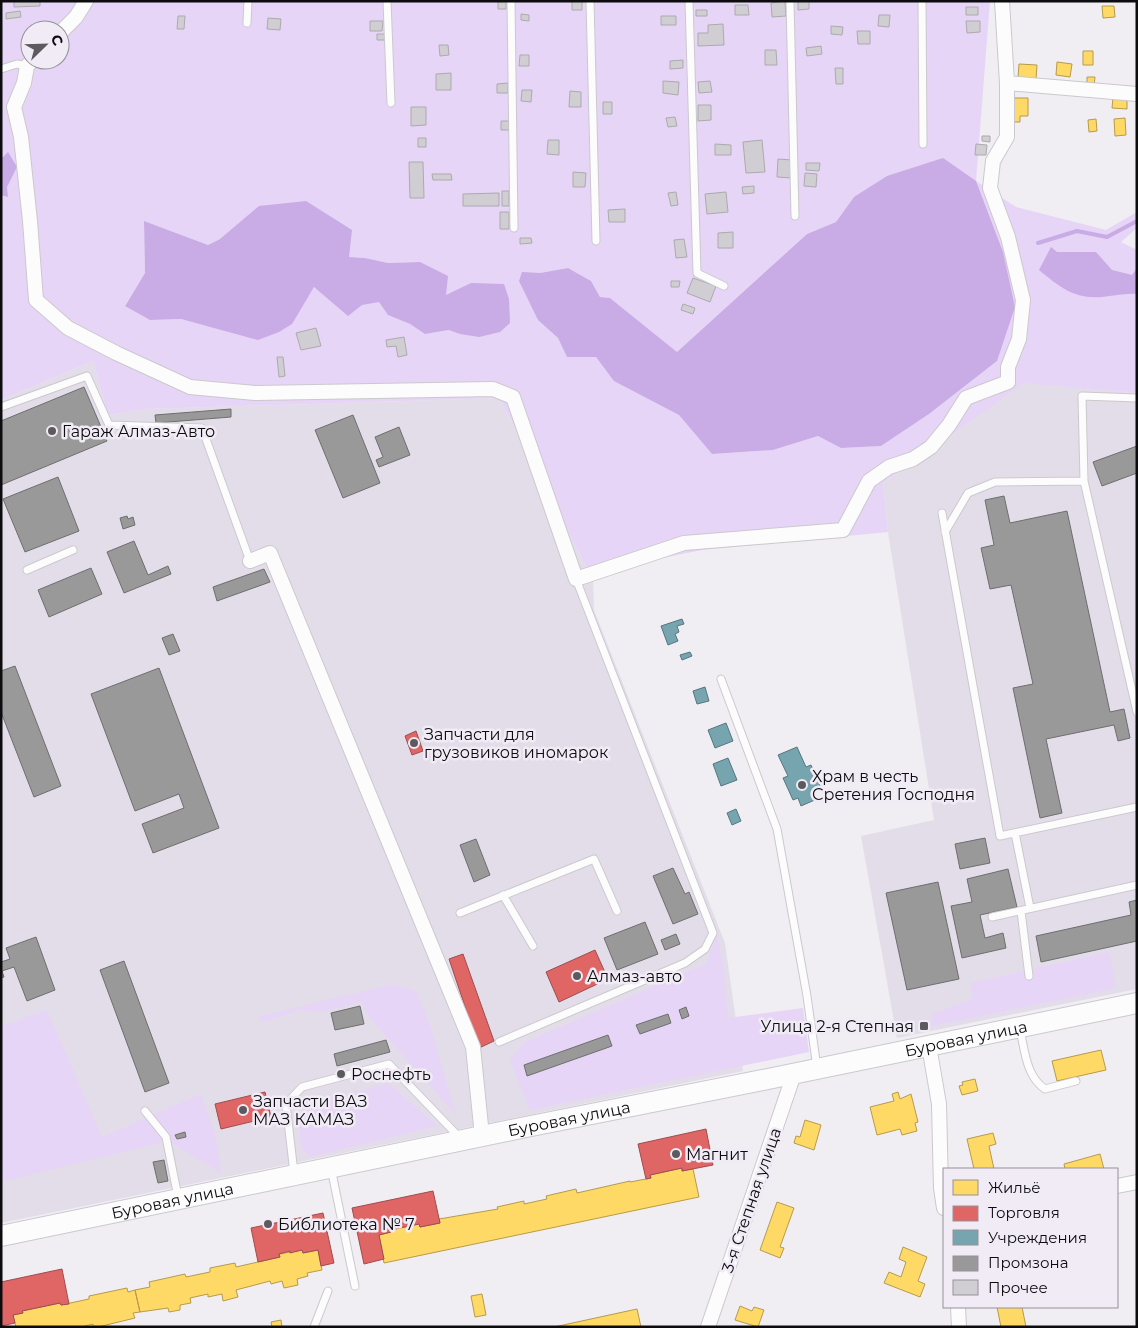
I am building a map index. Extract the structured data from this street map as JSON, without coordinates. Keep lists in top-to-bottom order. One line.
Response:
{"streets":{"main road":["Буровая улица"],"street":["3-я Степная улица"]},"crossings":[["Буровая улица","3-я Степная улица"]],"places":{"other":["Гараж Алмаз-Авто","Запчасти для грузовиков иномарок","Храм в честь Сретения Господня","Алмаз-авто","Роснефть","Запчасти ВАЗ МАЗ КАМАЗ","Магнит","Библиотека № 7"],"transit":["Улица 2-я Степная"]},"legend":["Жильё","Торговля","Учреждения","Промзона","Прочее"],"north":"top right"}
